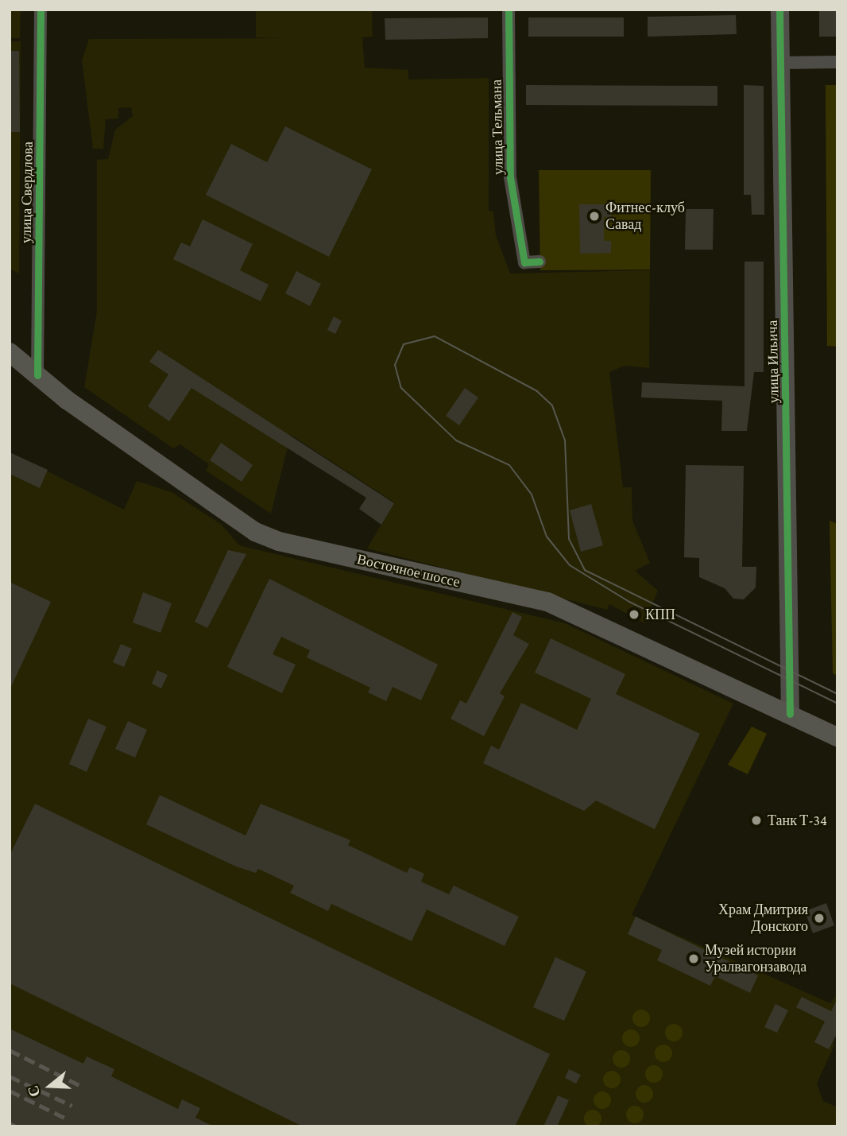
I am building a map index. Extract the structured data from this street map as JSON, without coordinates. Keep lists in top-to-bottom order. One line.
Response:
{"streets":{"main road":["Восточное шоссе"],"street":["улица Тельмана","улица Свердлова","улица Ильича"]},"crossings":[["улица Свердлова","Восточное шоссе"],["улица Ильича","Восточное шоссе"]],"places":["Фитнес-клуб Савад","КПП","Танк Т-34","Храм Дмитрия Донского","Музей истории Уралвагонзавода"],"north":"left"}
